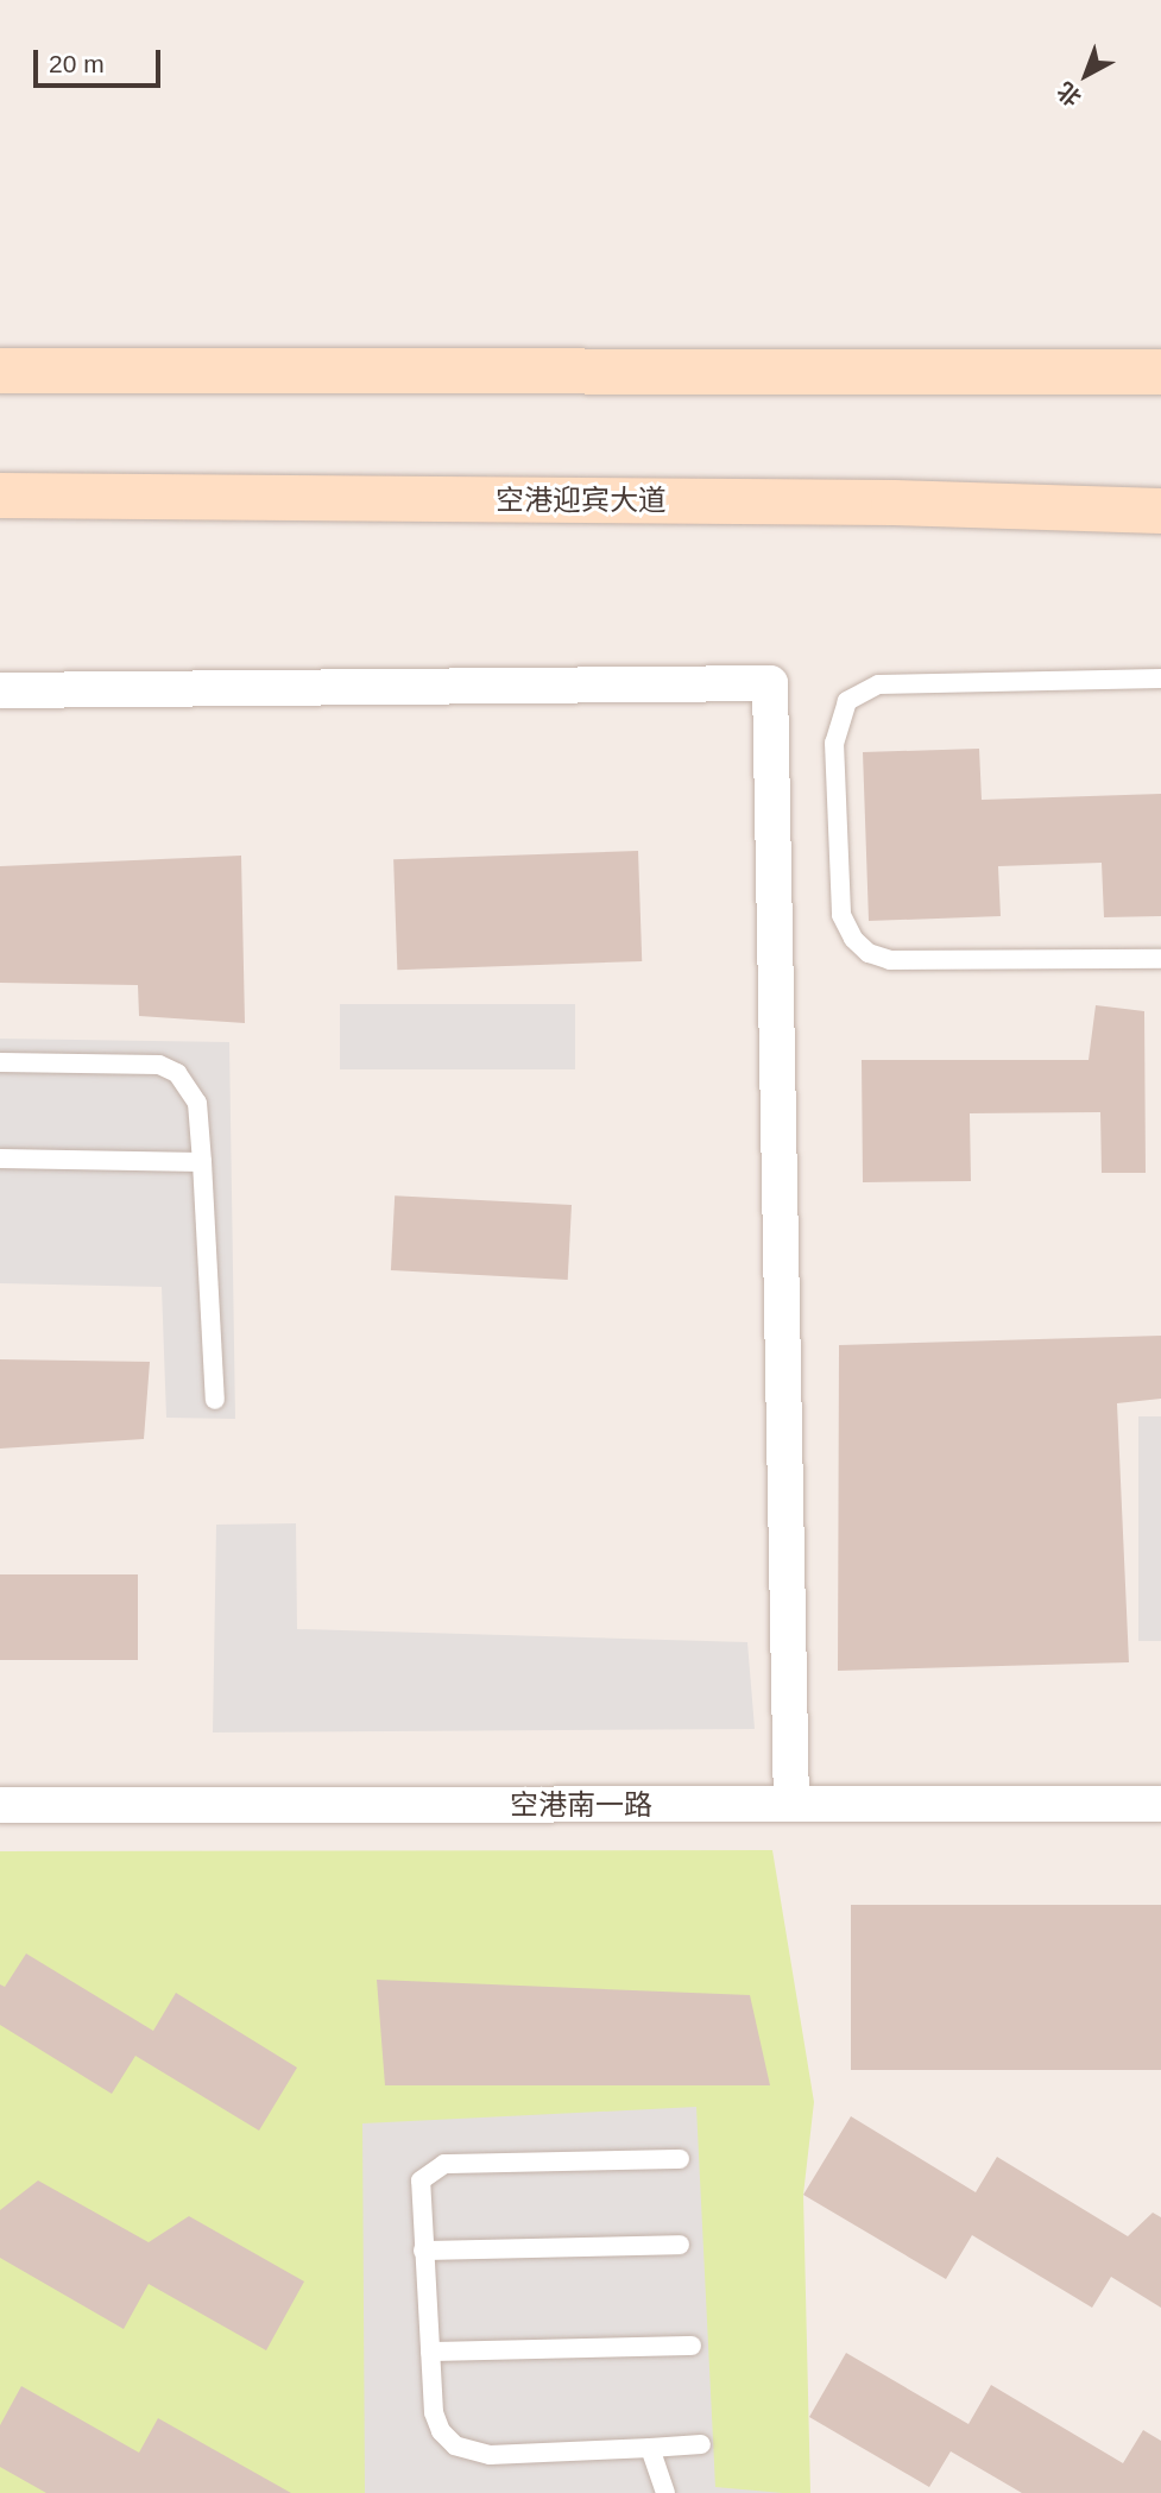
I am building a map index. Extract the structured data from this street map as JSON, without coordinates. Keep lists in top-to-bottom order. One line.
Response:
{"streets":{"main road":["空港迎宾大道"],"street":["空港南一路"]},"scale_bar":"20 m","north":"bottom left"}
